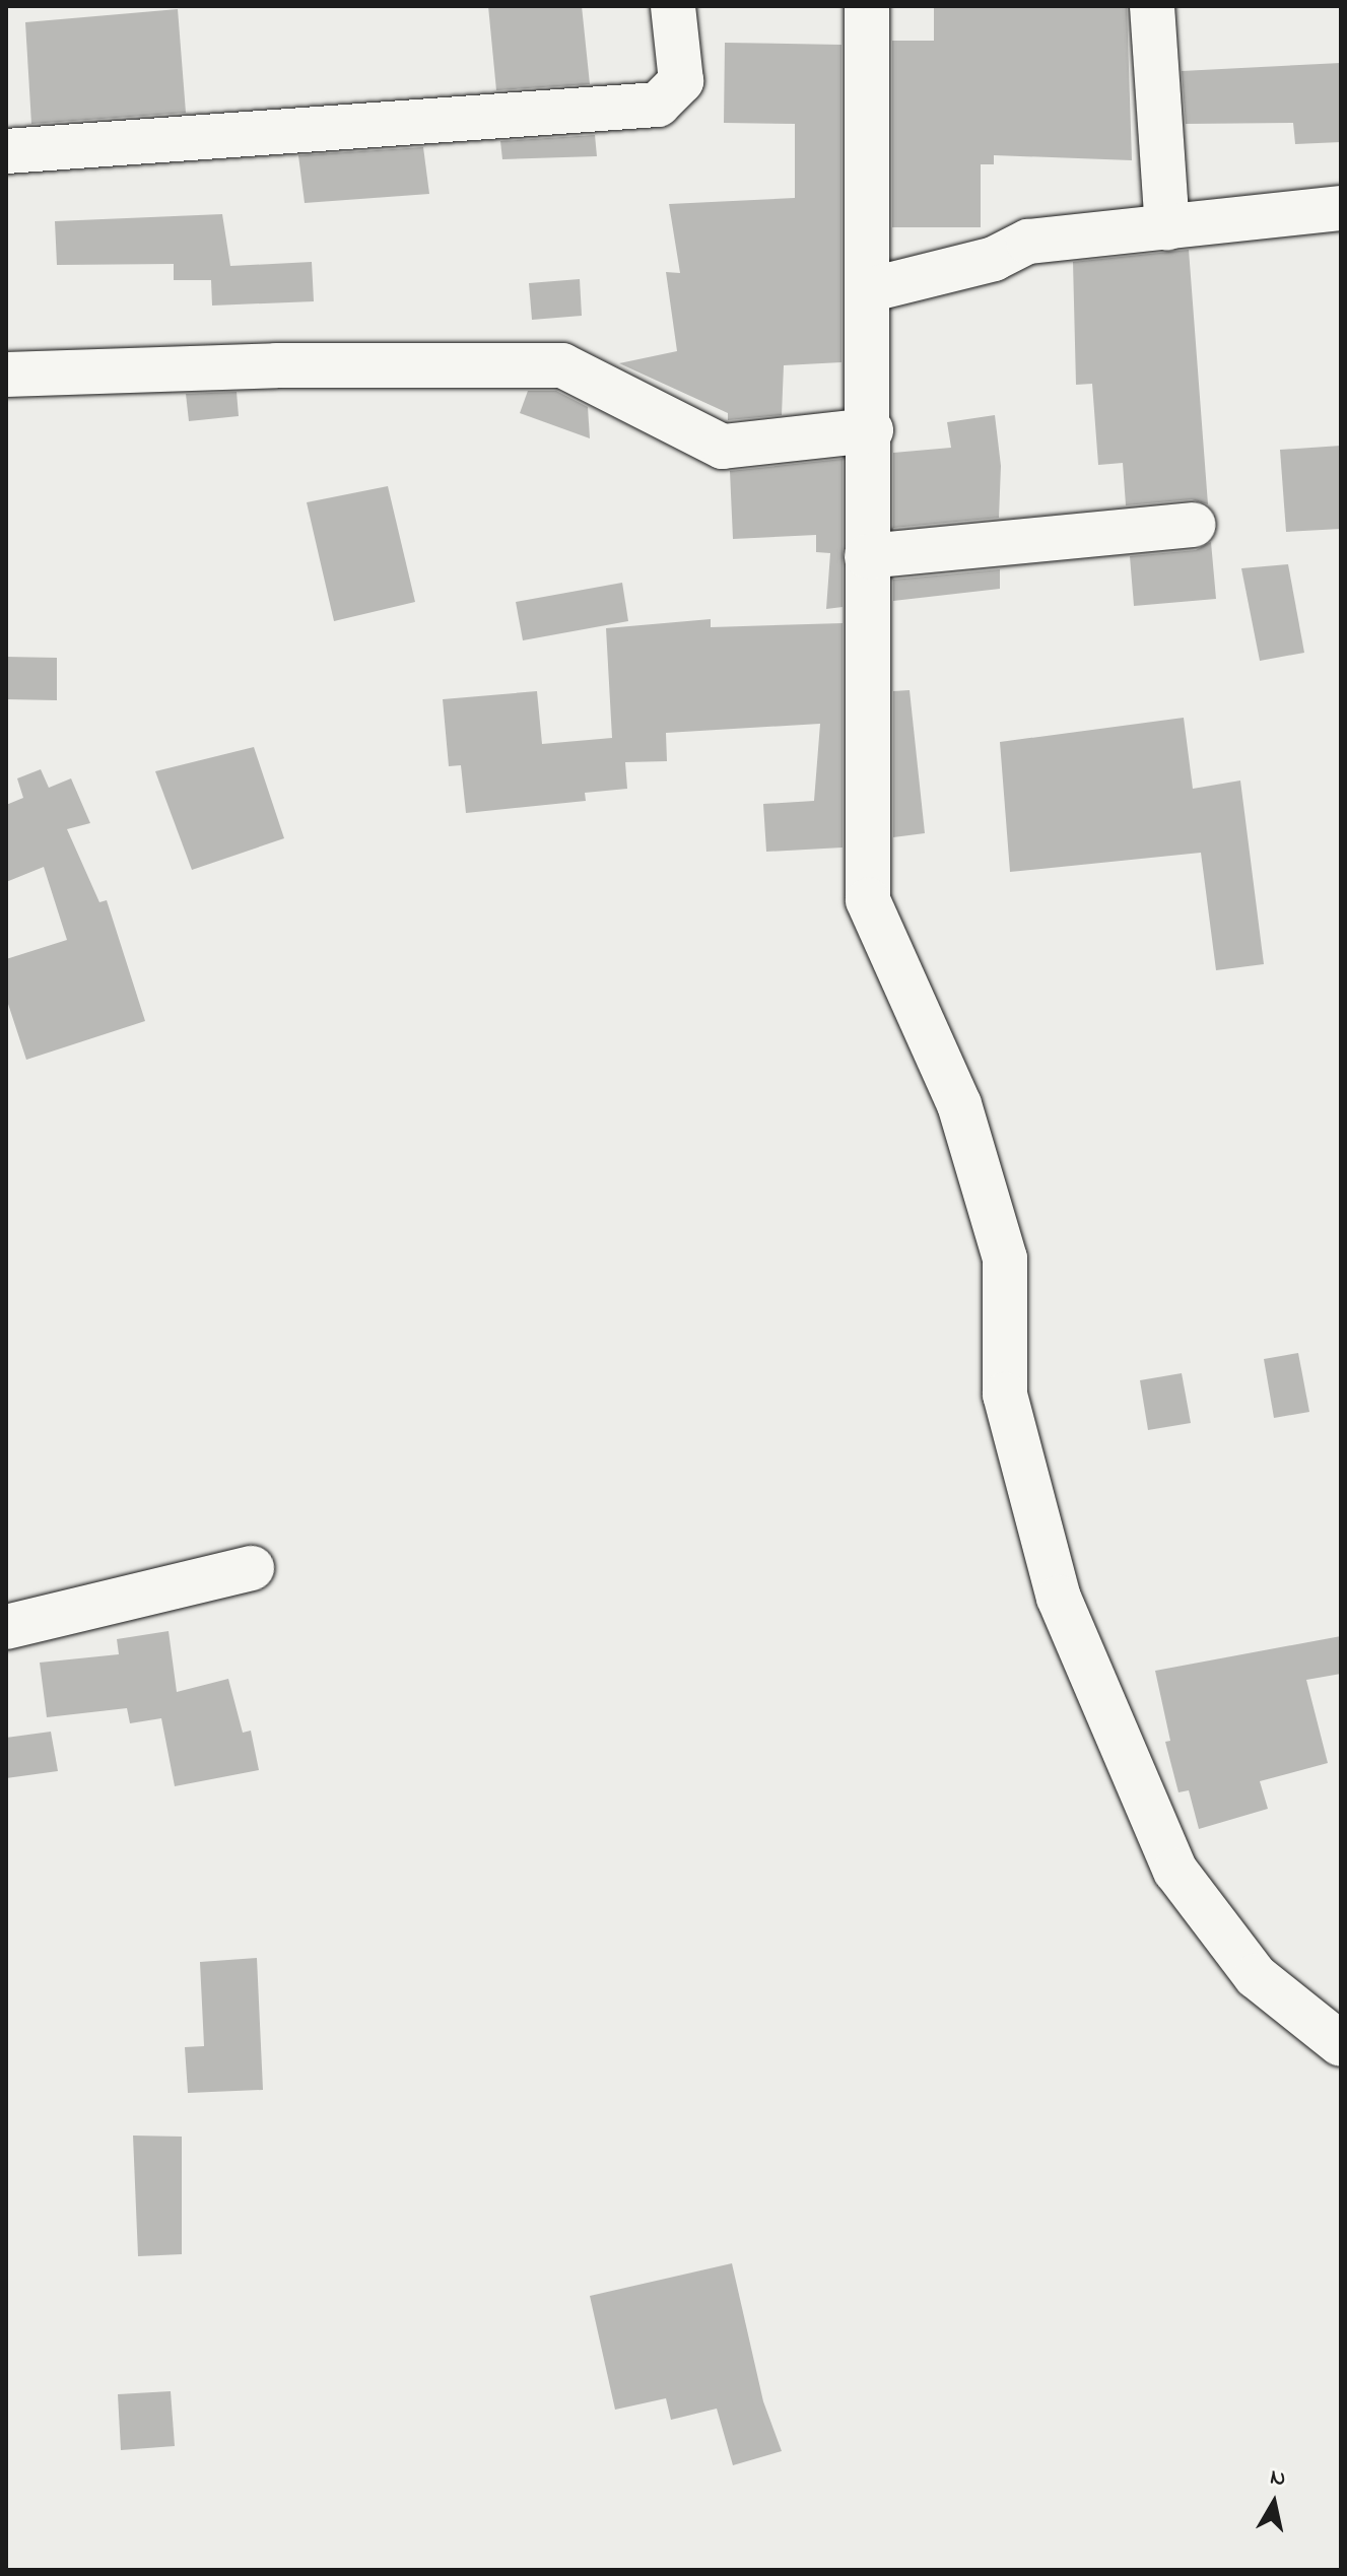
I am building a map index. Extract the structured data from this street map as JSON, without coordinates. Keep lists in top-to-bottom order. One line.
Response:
{"north":"top"}
